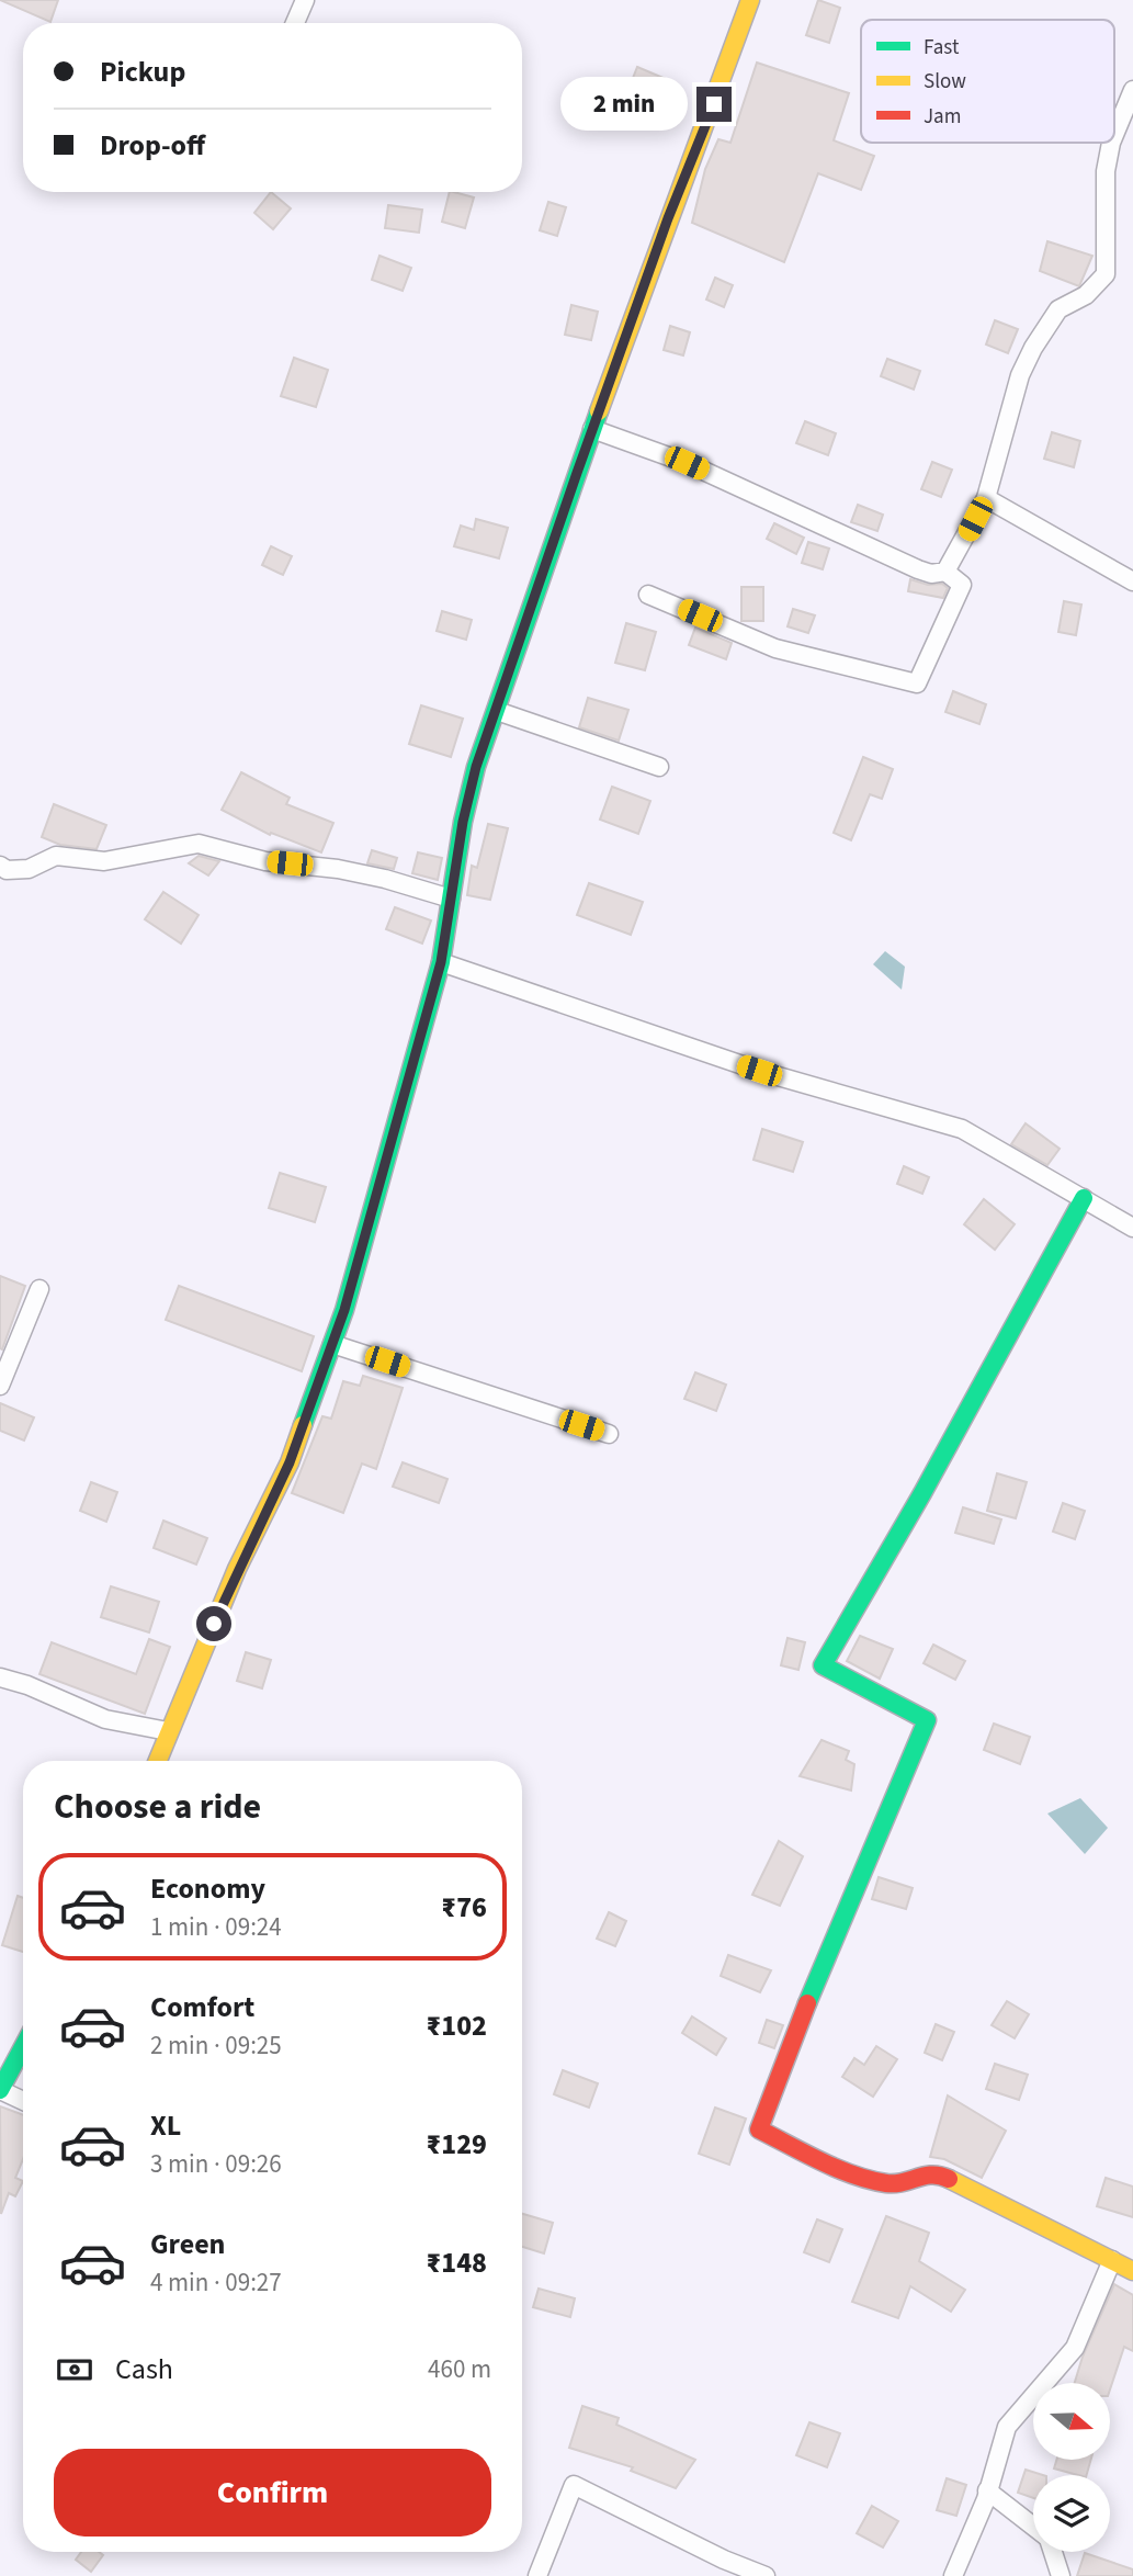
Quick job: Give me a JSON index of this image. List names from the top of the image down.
{
  "legend": ["Fast", "Slow", "Jam"],
  "north": "right",
  "page": {
    "banner": ["Pickup", "Drop-off"],
    "bubble": "2 min",
    "heading": "Choose a ride",
    "list": [
      {
        "name": "Economy",
        "note": "1 min · 09:24",
        "value": "₹76"
      },
      {
        "name": "Comfort",
        "note": "2 min · 09:25",
        "value": "₹102"
      },
      {
        "name": "XL",
        "note": "3 min · 09:26",
        "value": "₹129"
      },
      {
        "name": "Green",
        "note": "4 min · 09:27",
        "value": "₹148"
      }
    ],
    "pay": ["Cash", "460 m"],
    "buttons": "Confirm"
  }
}
